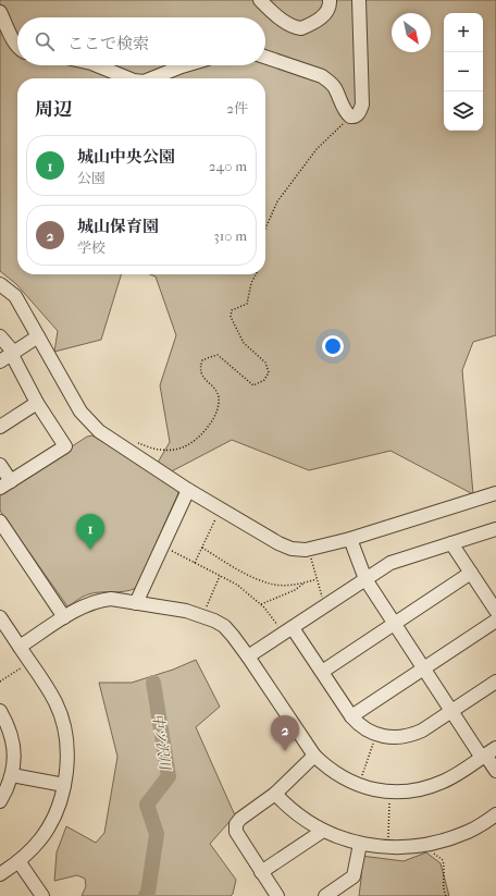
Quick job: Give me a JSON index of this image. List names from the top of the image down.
{
  "water": ["中ツ沢川"],
  "north": "bottom right",
  "page": {
    "map_buttons": ["+", "−"],
    "search": "ここで検索",
    "heading": ["周辺", "2件"],
    "list": [
      {
        "mark": "1",
        "name": "城山中央公園",
        "note": "公園",
        "value": "240 m"
      },
      {
        "mark": "2",
        "name": "城山保育園",
        "note": "学校",
        "value": "310 m"
      }
    ],
    "pins": ["1", "2"]
  }
}
